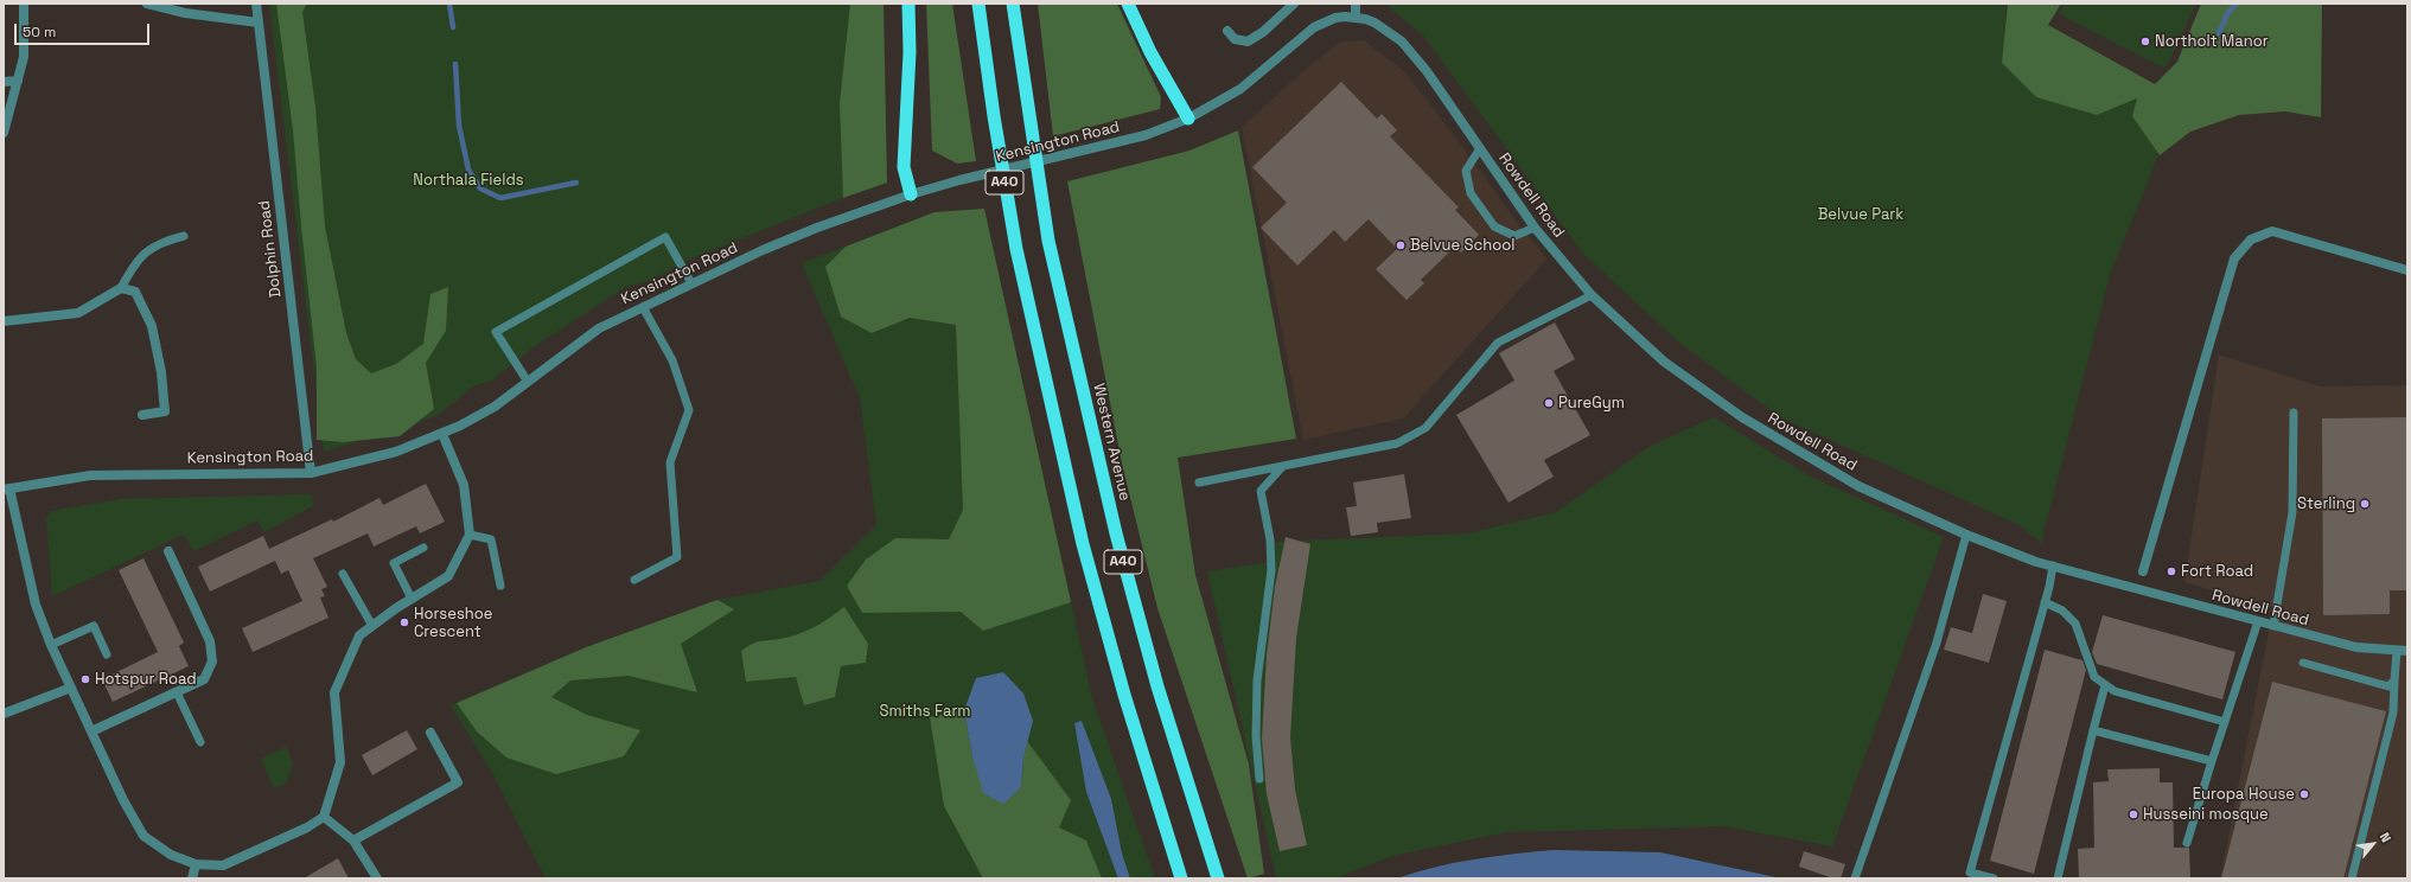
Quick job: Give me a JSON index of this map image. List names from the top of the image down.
{
  "streets": {
    "highway": ["A40", "Western Avenue"],
    "street": ["Kensington Road", "Rowdell Road", "Dolphin Road"]
  },
  "crossings": [
    ["Kensington Road", "Rowdell Road"],
    ["Kensington Road", "Dolphin Road"]
  ],
  "parks": ["Northala Fields", "Belvue Park", "Smiths Farm"],
  "places": [
    "Northolt Manor",
    "Belvue School",
    "PureGym",
    "Sterling",
    "Fort Road",
    "Horseshoe Crescent",
    "Hotspur Road",
    "Europa House",
    "Husseini mosque"
  ],
  "scale_bar": "50 m",
  "north": "top right"
}
